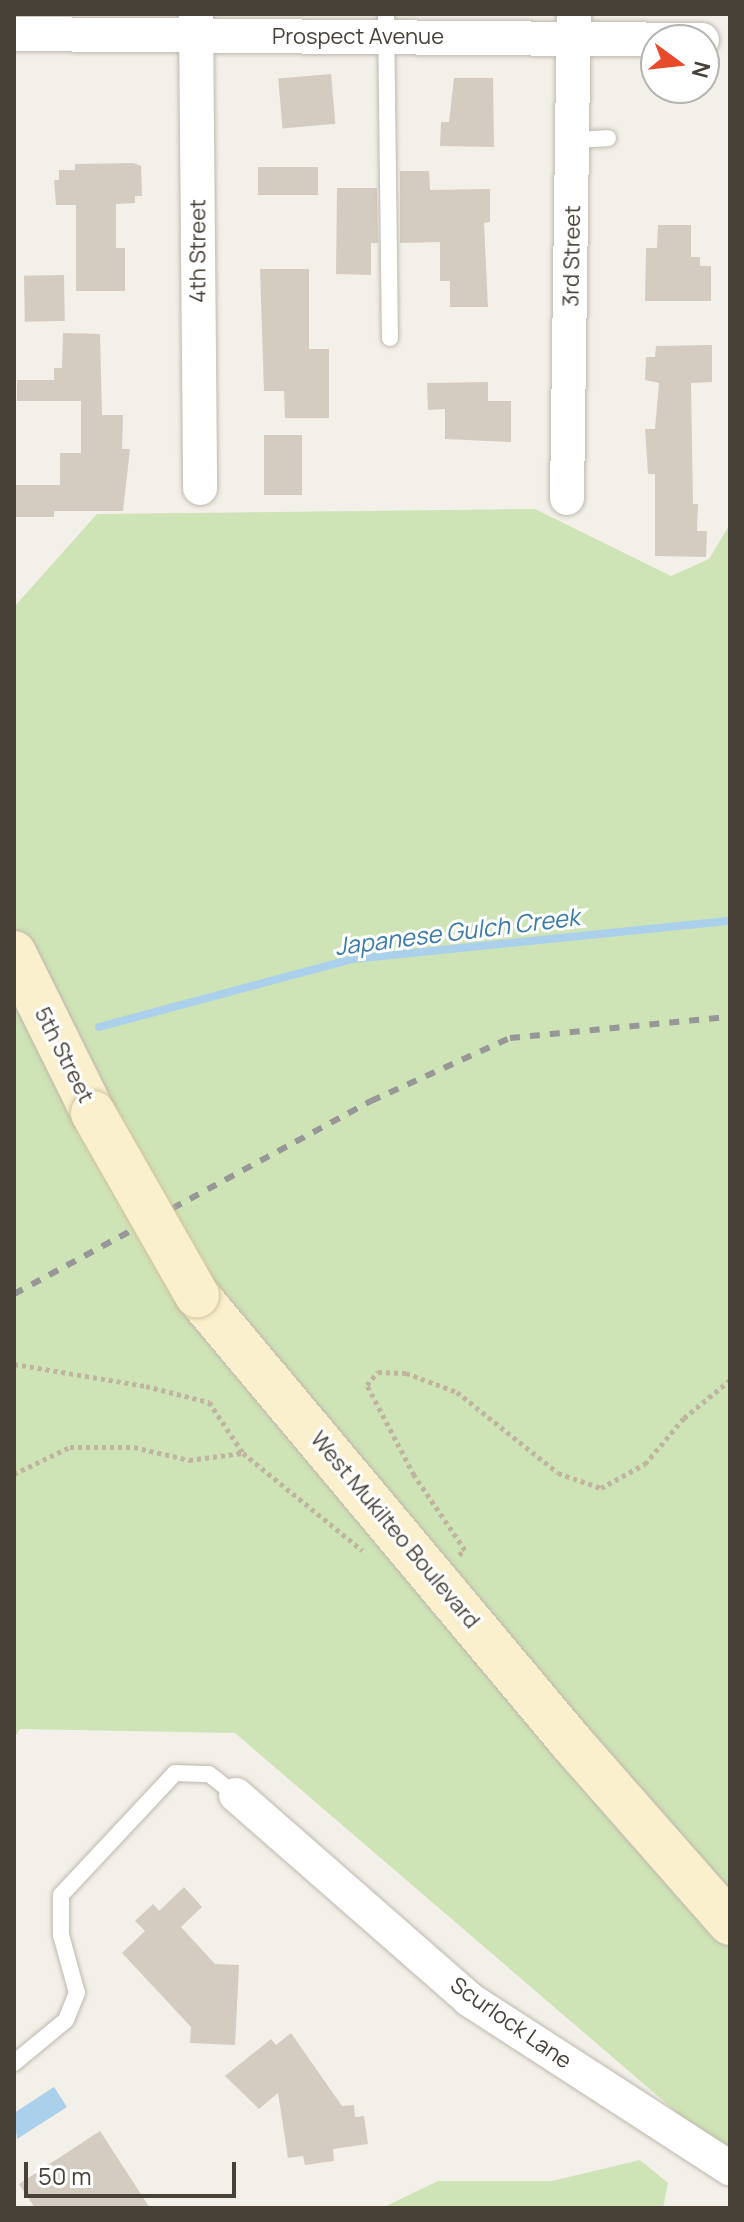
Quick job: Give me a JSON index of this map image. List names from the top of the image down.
{
  "streets": {
    "main road": ["5th Street", "West Mukilteo Boulevard"],
    "street": [
      "Prospect Avenue",
      "4th Street",
      "3rd Street",
      "Scurlock Lane"
    ]
  },
  "crossings": [
    ["Prospect Avenue", "4th Street"],
    ["Prospect Avenue", "3rd Street"],
    ["5th Street", "West Mukilteo Boulevard"]
  ],
  "water": ["Japanese Gulch Creek"],
  "scale_bar": "50 m",
  "north": "right"
}
